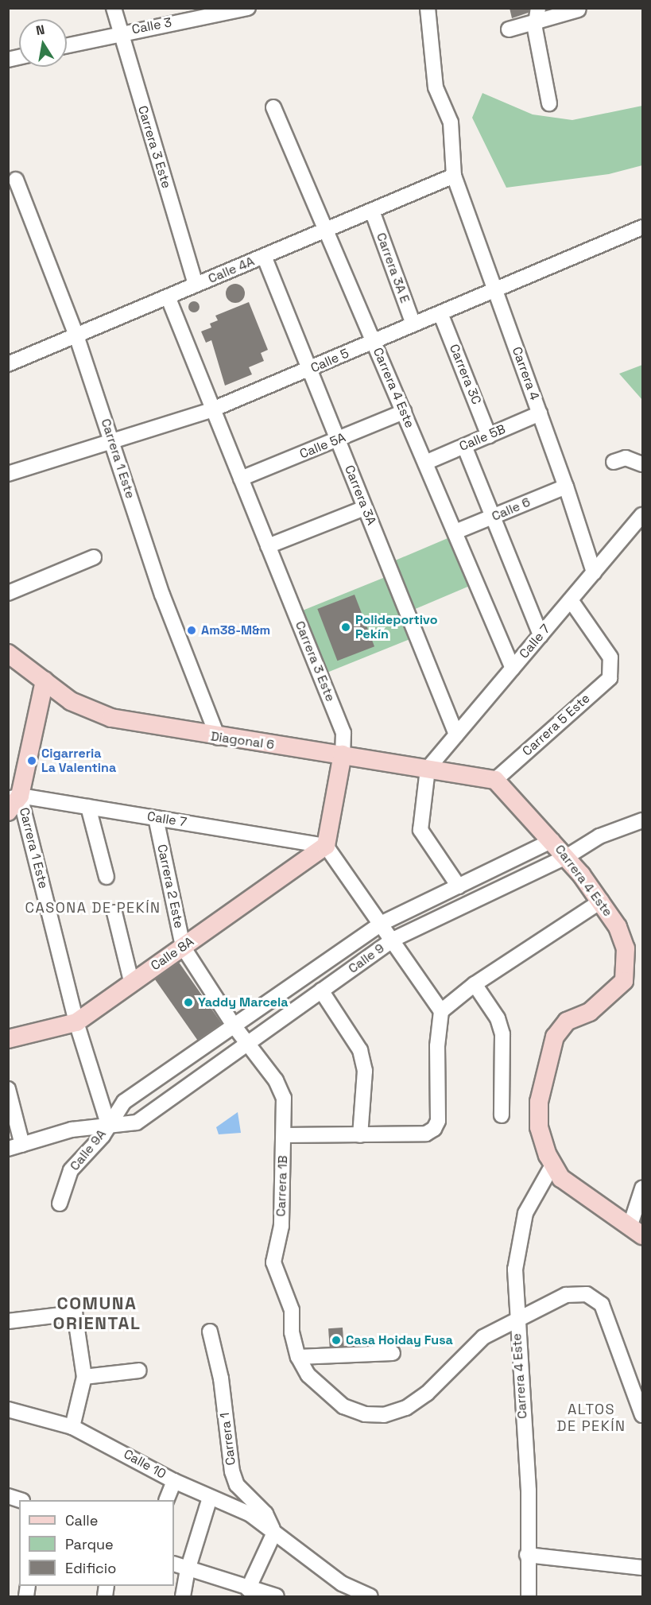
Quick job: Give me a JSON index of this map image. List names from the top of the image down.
{
  "streets": {
    "main road": [
      "Carrera 3 Este",
      "Carrera 4 Este",
      "Carrera 1 Este",
      "Diagonal 6",
      "Calle 8A"
    ],
    "street": [
      "Calle 3",
      "Carrera 3A E",
      "Calle 4A",
      "Calle 5",
      "Carrera 4",
      "Carrera 3C",
      "Calle 5B",
      "Calle 5A",
      "Carrera 3A",
      "Calle 6",
      "Calle 7",
      "Carrera 5 Este",
      "Carrera 2 Este",
      "Calle 9",
      "Calle 9A",
      "Carrera 1B",
      "Carrera 1",
      "Calle 10"
    ]
  },
  "crossings": [
    ["Calle 3", "Carrera 3 Este"],
    ["Carrera 3 Este", "Calle 4A"],
    ["Carrera 3 Este", "Calle 5"],
    ["Carrera 3 Este", "Calle 5A"],
    ["Carrera 3 Este", "Calle 7"],
    ["Carrera 3 Este", "Diagonal 6"],
    ["Carrera 3 Este", "Calle 8A"],
    ["Carrera 3A E", "Calle 4A"],
    ["Carrera 3A E", "Calle 5"],
    ["Calle 4A", "Carrera 4"],
    ["Calle 4A", "Carrera 4 Este"],
    ["Calle 4A", "Carrera 1 Este"],
    ["Calle 4A", "Carrera 3A"],
    ["Calle 5", "Carrera 4"],
    ["Calle 5", "Carrera 3C"],
    ["Calle 5", "Carrera 4 Este"],
    ["Calle 5", "Carrera 1 Este"],
    ["Calle 5", "Carrera 3A"],
    ["Carrera 4", "Calle 5B"],
    ["Carrera 4", "Calle 6"],
    ["Carrera 4", "Calle 7"],
    ["Carrera 3C", "Calle 5B"],
    ["Carrera 4 Este", "Calle 5B"],
    ["Carrera 4 Este", "Calle 5A"],
    ["Carrera 4 Este", "Calle 6"],
    ["Carrera 4 Este", "Calle 7"],
    ["Carrera 4 Este", "Carrera 5 Este"],
    ["Carrera 4 Este", "Diagonal 6"],
    ["Carrera 4 Este", "Calle 9"],
    ["Carrera 4 Este", "Carrera 1B"],
    ["Calle 5A", "Carrera 3A"],
    ["Carrera 1 Este", "Calle 7"],
    ["Carrera 1 Este", "Diagonal 6"],
    ["Carrera 1 Este", "Calle 8A"],
    ["Carrera 1 Este", "Calle 9"],
    ["Carrera 1 Este", "Calle 9A"],
    ["Carrera 3A", "Calle 7"],
    ["Calle 7", "Carrera 5 Este"],
    ["Calle 7", "Diagonal 6"],
    ["Calle 7", "Carrera 2 Este"],
    ["Calle 7", "Calle 8A"],
    ["Carrera 5 Este", "Diagonal 6"],
    ["Carrera 2 Este", "Calle 8A"],
    ["Carrera 2 Este", "Calle 9"],
    ["Carrera 2 Este", "Carrera 1B"],
    ["Calle 9", "Calle 9A"],
    ["Calle 9", "Carrera 1B"],
    ["Carrera 1", "Calle 10"]
  ],
  "districts": ["CASONA DE PEKÍN", "COMUNA ORIENTAL", "ALTOS DE PEKÍN"],
  "places": [
    "Polideportivo Pekín",
    "Am38-M&m",
    "Cigarreria La Valentina",
    "Yaddy Marcela",
    "Casa Hoiday Fusa"
  ],
  "legend": ["Calle", "Parque", "Edificio"],
  "north": "top"
}
